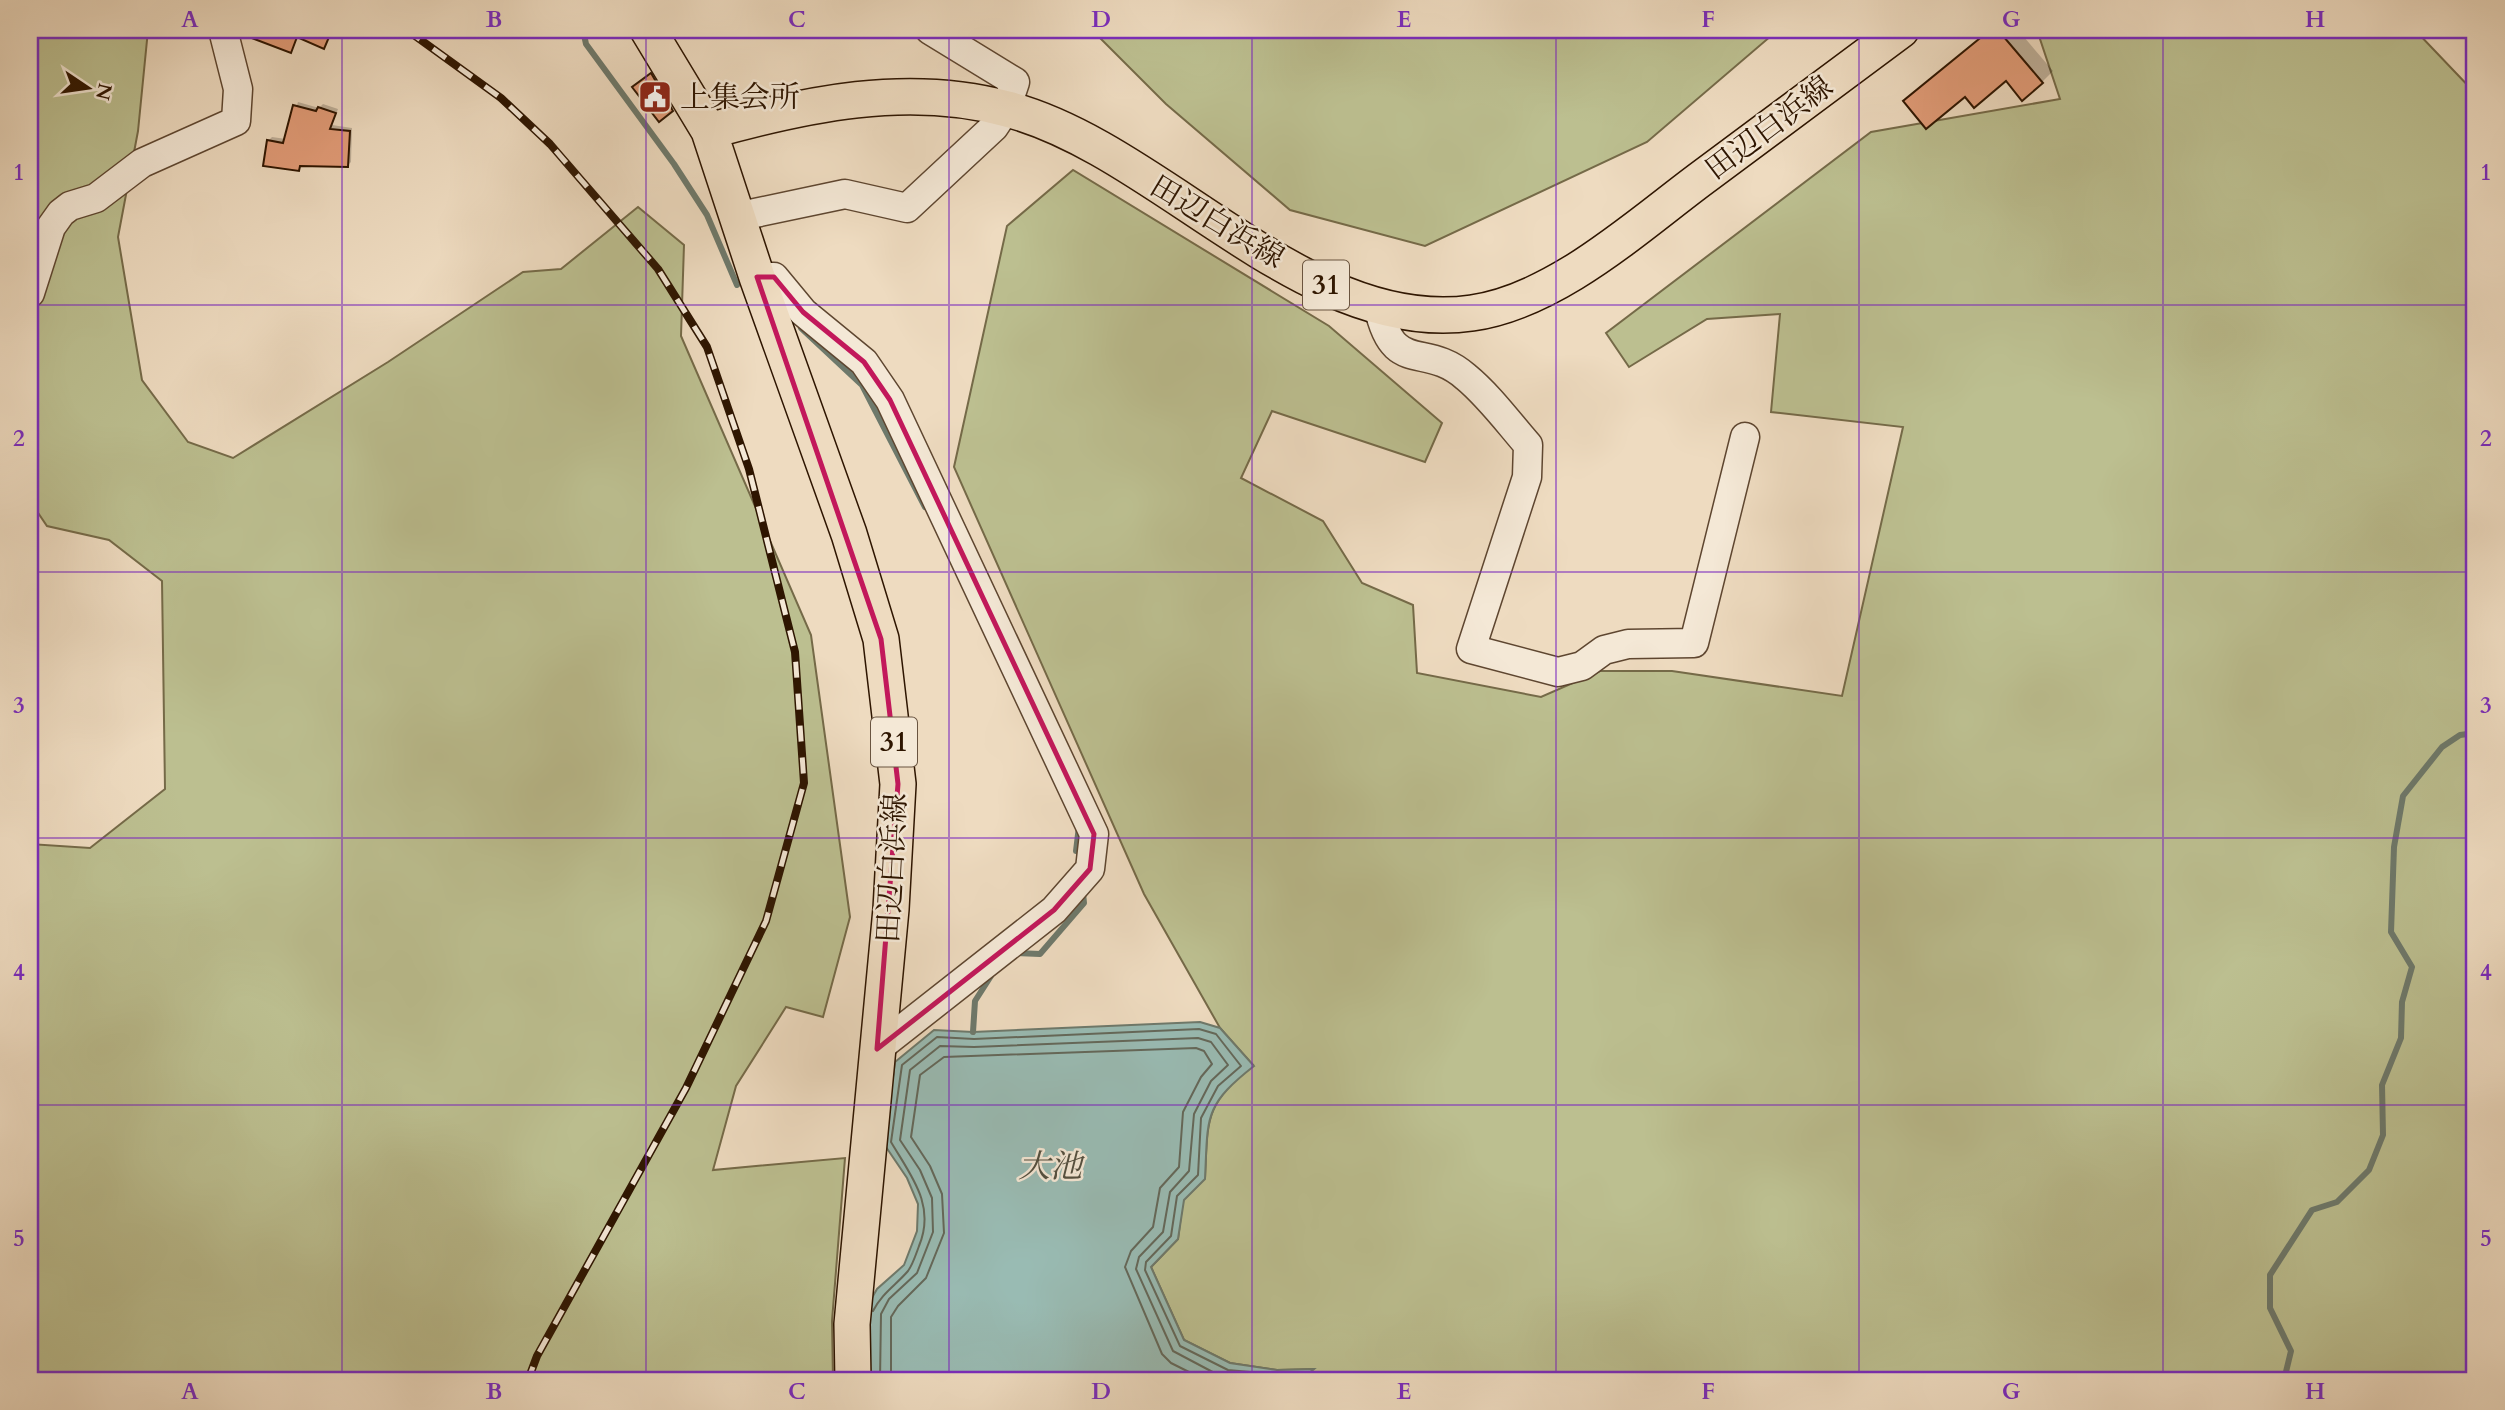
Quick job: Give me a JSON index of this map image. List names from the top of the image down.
{
  "streets": {
    "main road": ["田辺白浜線", "31"]
  },
  "water": ["大池"],
  "places": {
    "public building": ["上集会所"]
  },
  "north": "right",
  "grid": {
    "columns": [
      "A",
      "B",
      "C",
      "D",
      "E",
      "F",
      "G",
      "H"
    ],
    "rows": [
      "1",
      "2",
      "3",
      "4",
      "5"
    ]
  }
}
